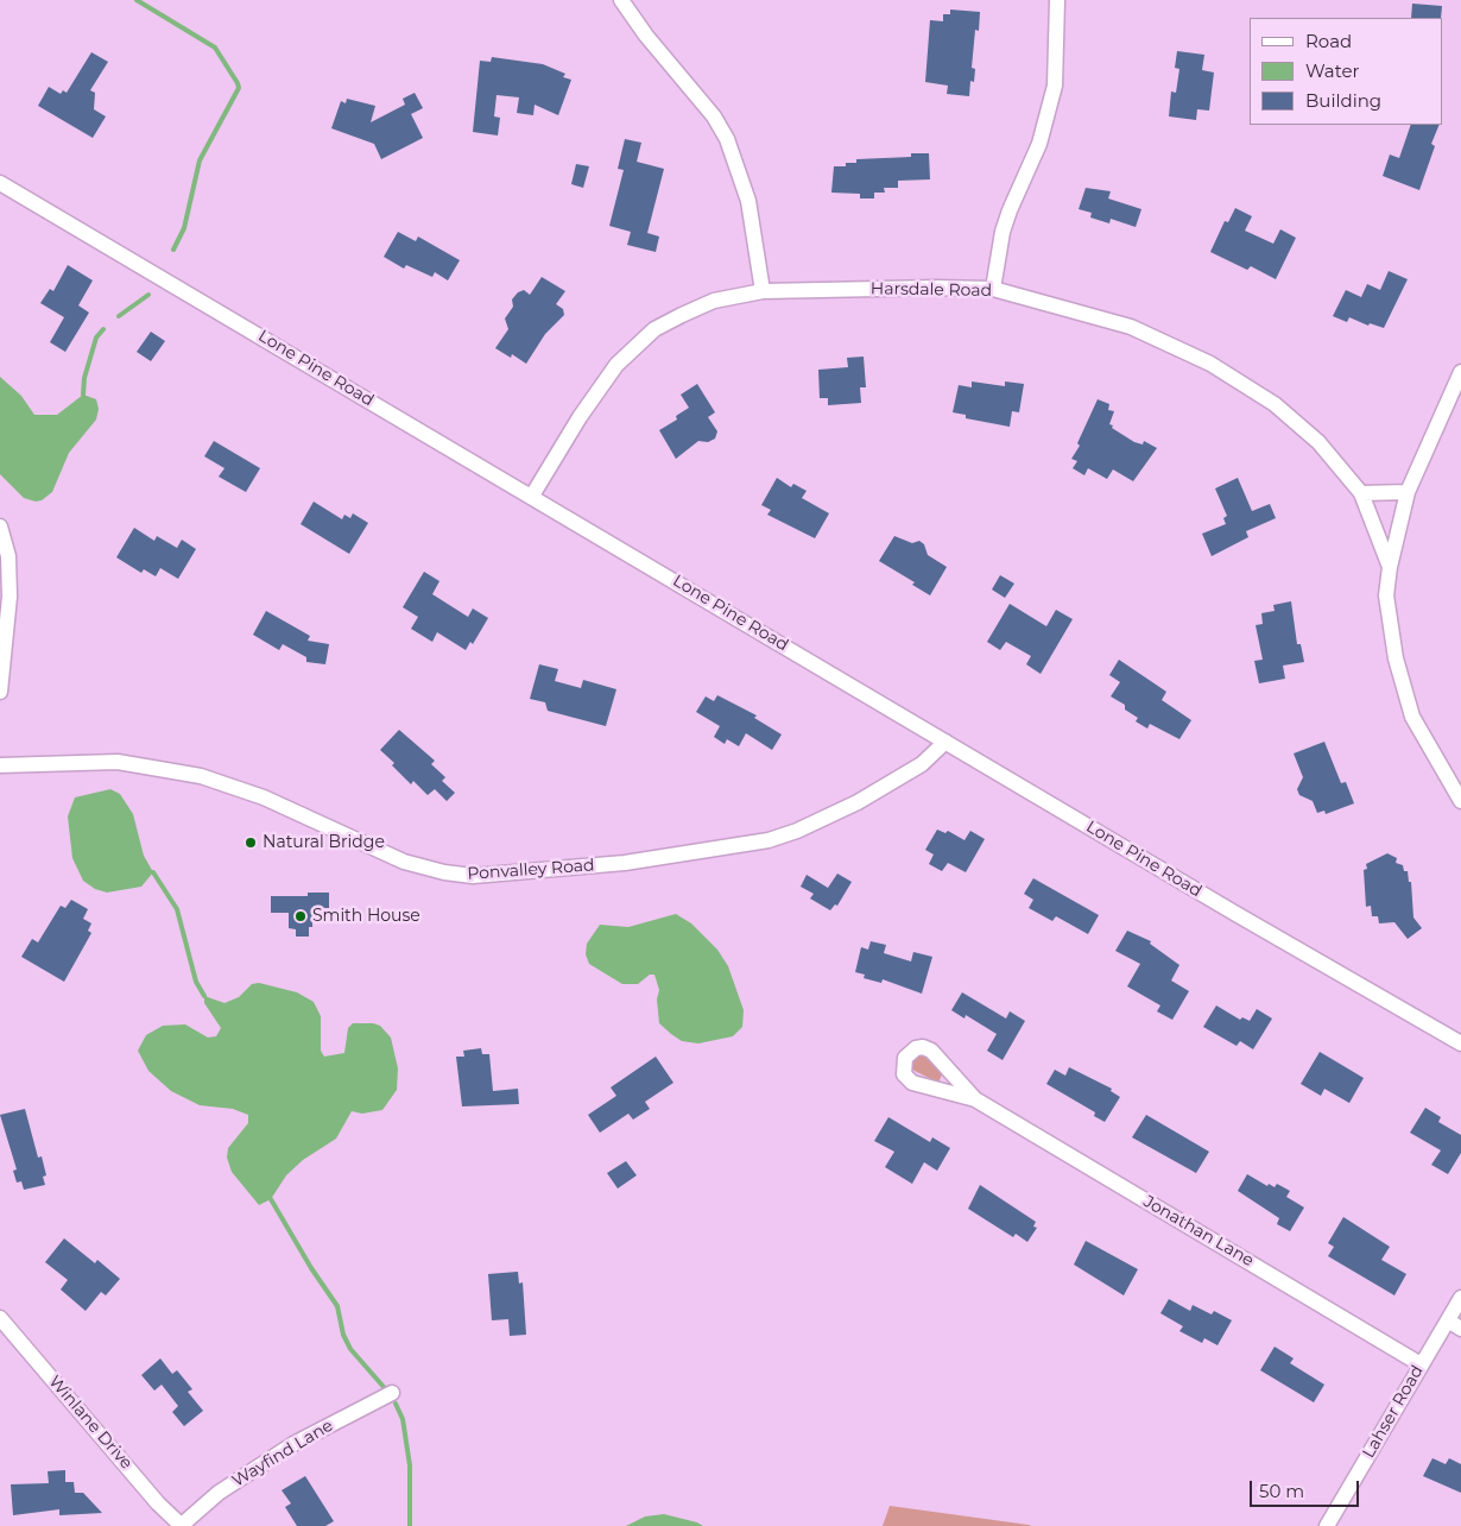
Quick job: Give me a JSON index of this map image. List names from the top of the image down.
{
  "streets": {
    "street": [
      "Harsdale Road",
      "Lone Pine Road",
      "Ponvalley Road",
      "Jonathan Lane",
      "Lahser Road",
      "Winlane Drive",
      "Wayfind Lane"
    ]
  },
  "crossings": [
    ["Harsdale Road", "Lone Pine Road"],
    ["Lone Pine Road", "Ponvalley Road"],
    ["Jonathan Lane", "Lahser Road"],
    ["Winlane Drive", "Wayfind Lane"]
  ],
  "places": ["Natural Bridge", "Smith House"],
  "legend": ["Road", "Water", "Building"],
  "scale_bar": "50 m"
}
